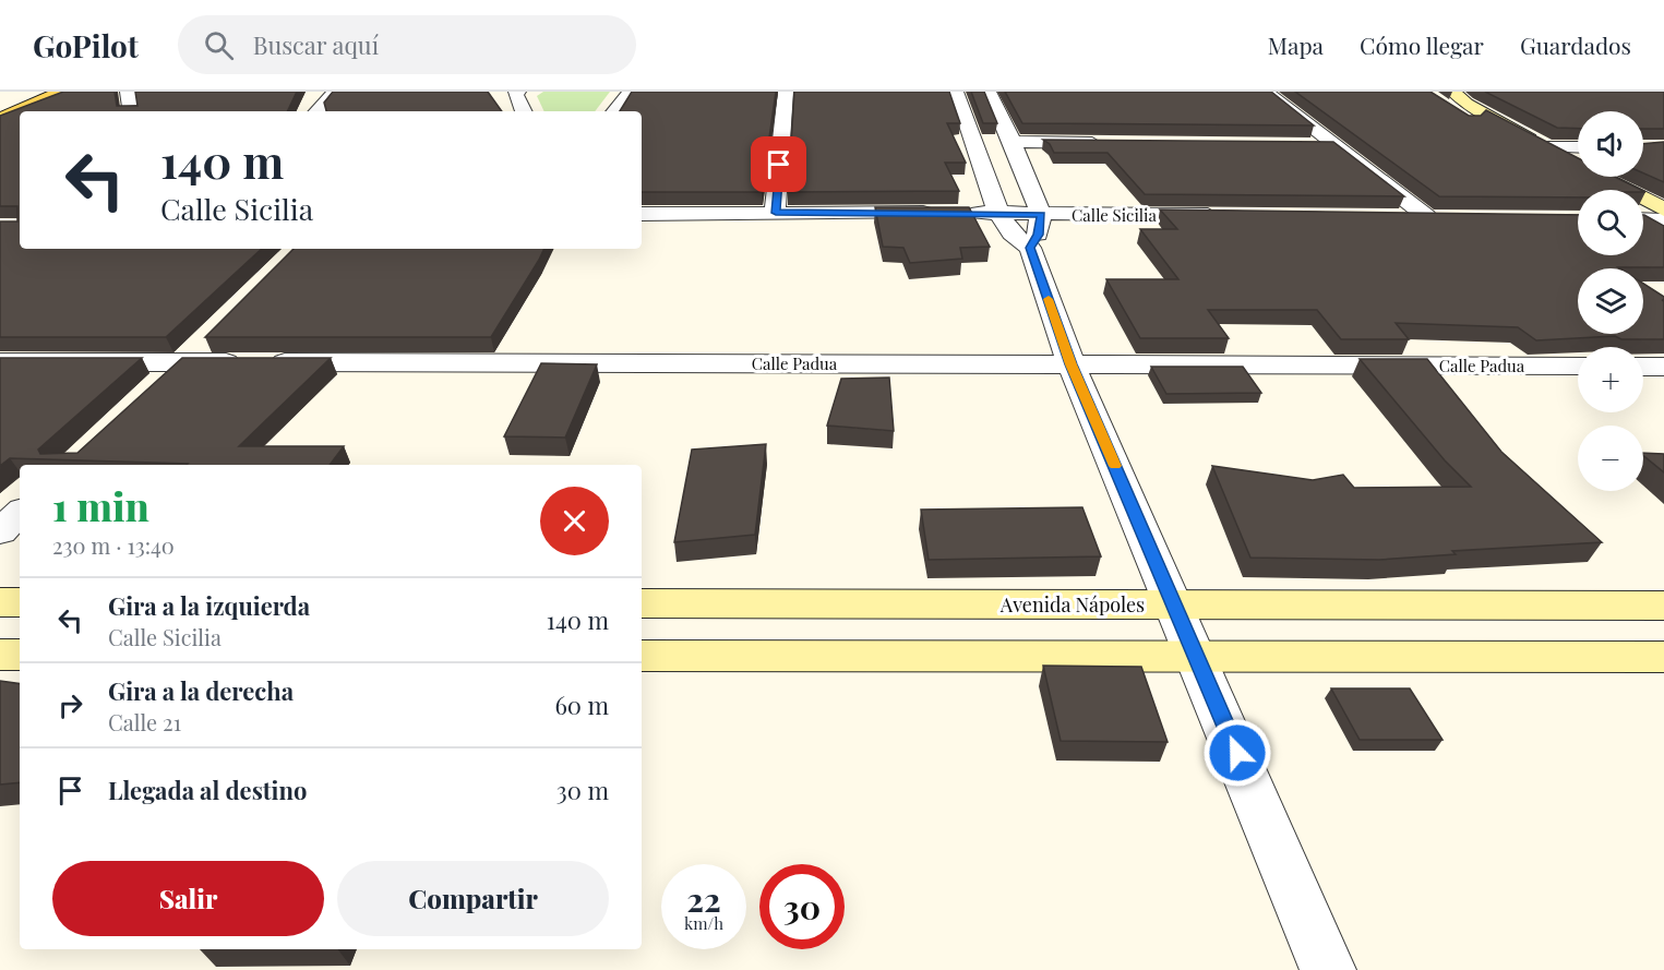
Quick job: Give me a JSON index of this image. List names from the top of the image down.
{
  "streets": {
    "main road": ["Avenida Nápoles"],
    "street": ["Calle Sicilia", "Calle Padua"]
  },
  "page": {
    "header": "GoPilot",
    "search": "Buscar aquí",
    "nav": ["Mapa", "Cómo llegar", "Guardados"],
    "map_buttons": ["+", "−"],
    "turn": ["140 m", "Calle Sicilia"],
    "heading": ["1 min", "230 m · 13:40"],
    "list": [
      {
        "name": "Gira a la izquierda",
        "note": "Calle Sicilia",
        "value": "140 m"
      },
      {
        "name": "Gira a la derecha",
        "note": "Calle 21",
        "value": "60 m"
      },
      {
        "name": "Llegada al destino",
        "value": "30 m"
      }
    ],
    "buttons": ["Salir", "Compartir"],
    "speed": "22 km/h",
    "limit": "30"
  }
}
